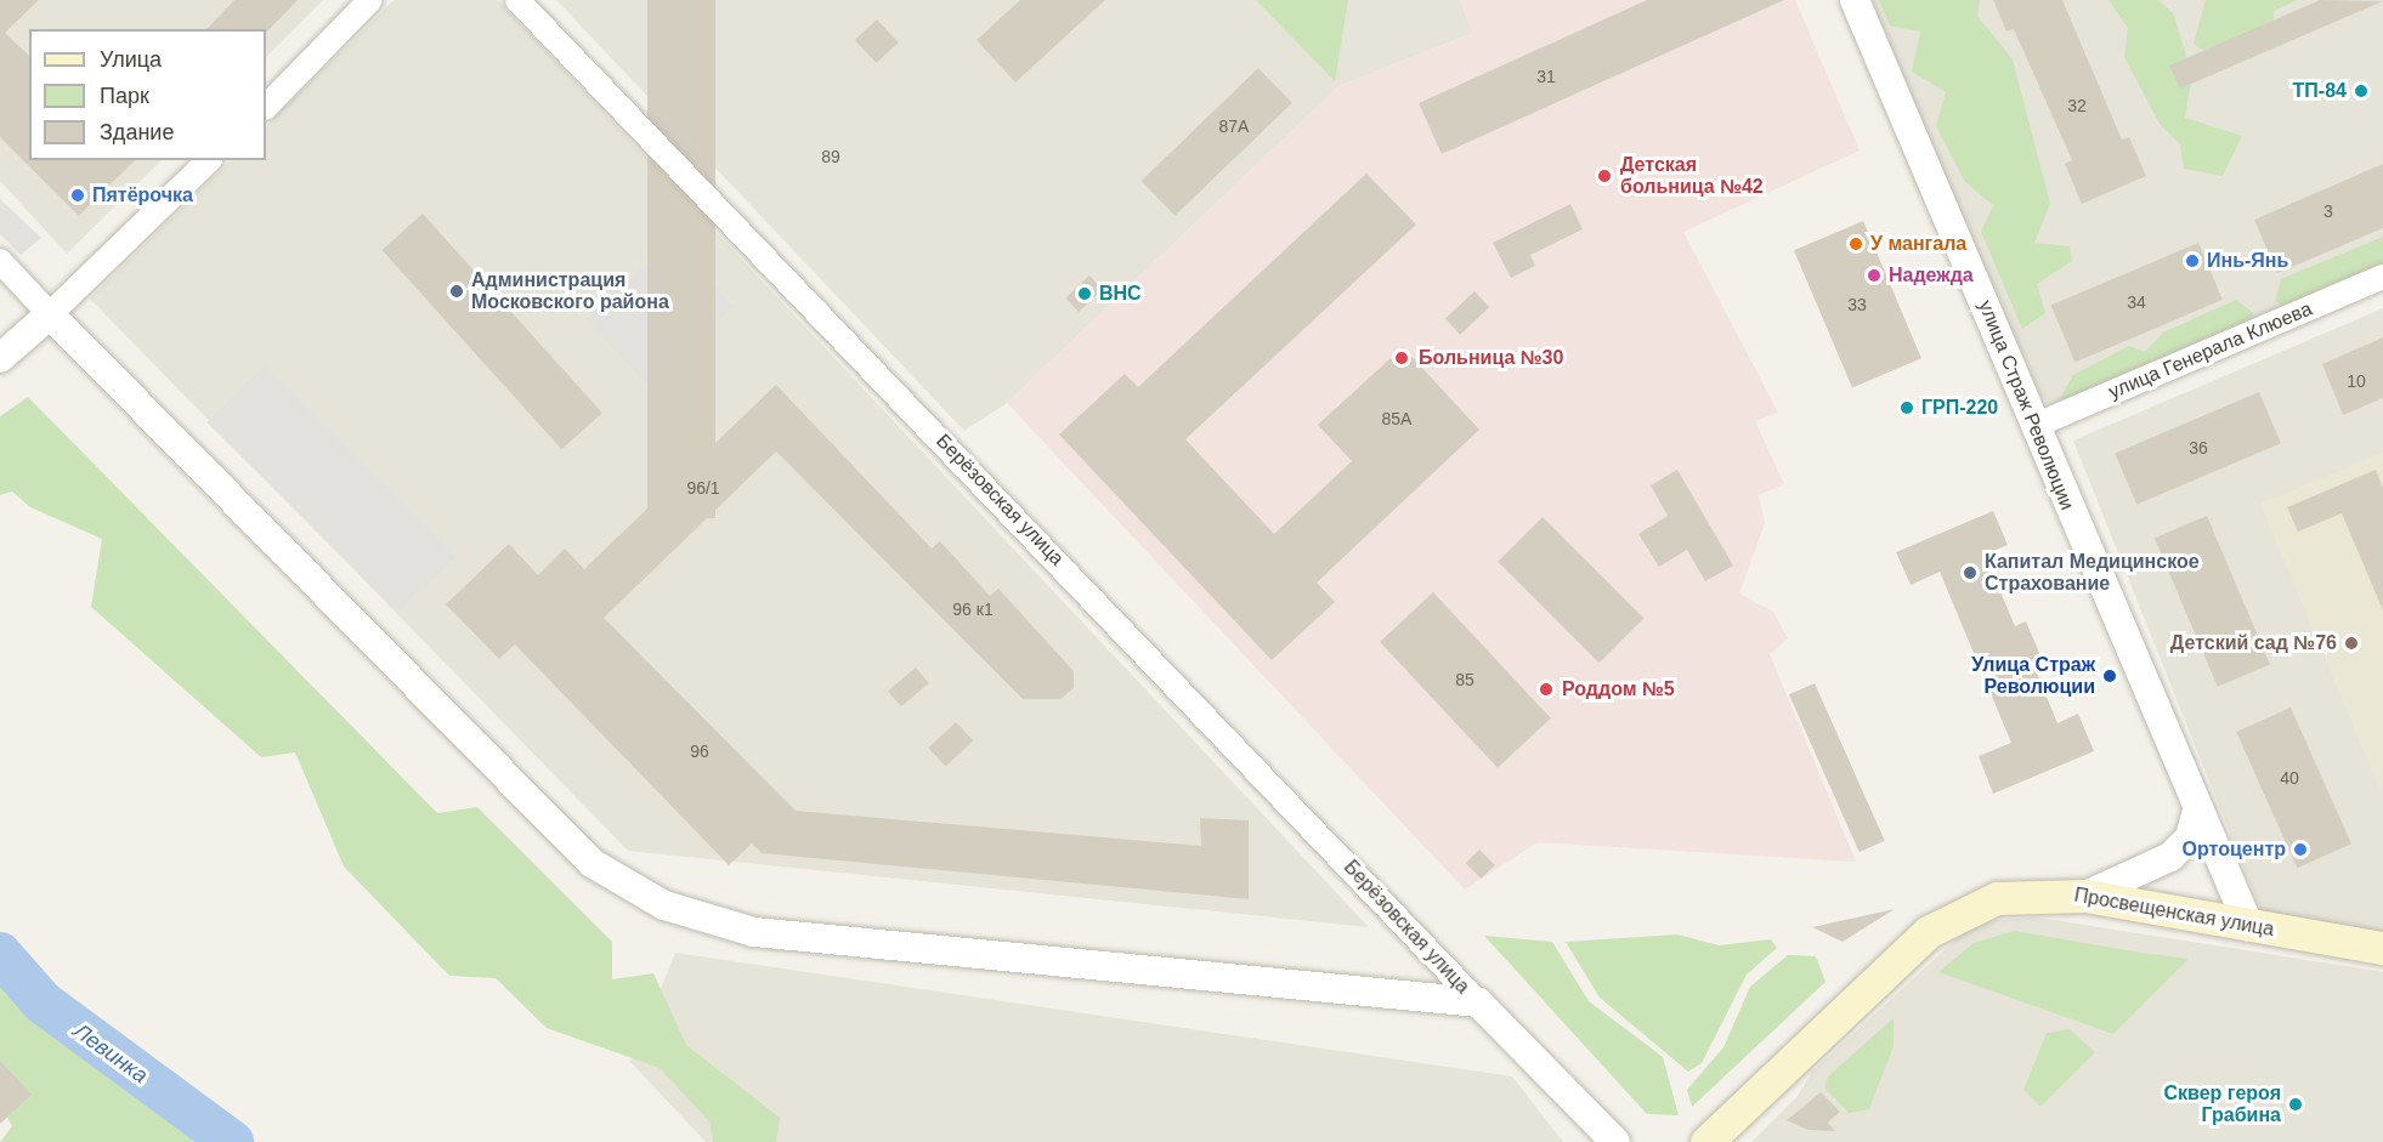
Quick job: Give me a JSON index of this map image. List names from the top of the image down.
{
  "streets": {
    "main road": ["Просвещенская улица"],
    "street": ["улица Генерала Клюева", "улица Страж Революции", "Берёзовская улица"]
  },
  "crossings": [
    ["улица Генерала Клюева", "улица Страж Революции"],
    ["улица Страж Революции", "Просвещенская улица"]
  ],
  "water": ["Левинка"],
  "places": [
    "ТП-84",
    "Детская больница №42",
    "Пятёрочка",
    "У мангала",
    "Инь-Янь",
    "Надежда",
    "Администрация Московского района",
    "ВНС",
    "Больница №30",
    "ГРП-220",
    "Капитал Медицинское Страхование",
    "Детский сад №76",
    "Улица Страж Революции",
    "Роддом №5",
    "Ортоцентр",
    "Сквер героя Грабина"
  ],
  "house_numbers": [
    "31",
    "32",
    "87А",
    "89",
    "3",
    "34",
    "33",
    "10",
    "85А",
    "36",
    "96/1",
    "96 к1",
    "85",
    "96",
    "40"
  ],
  "legend": ["Улица", "Парк", "Здание"]
}
